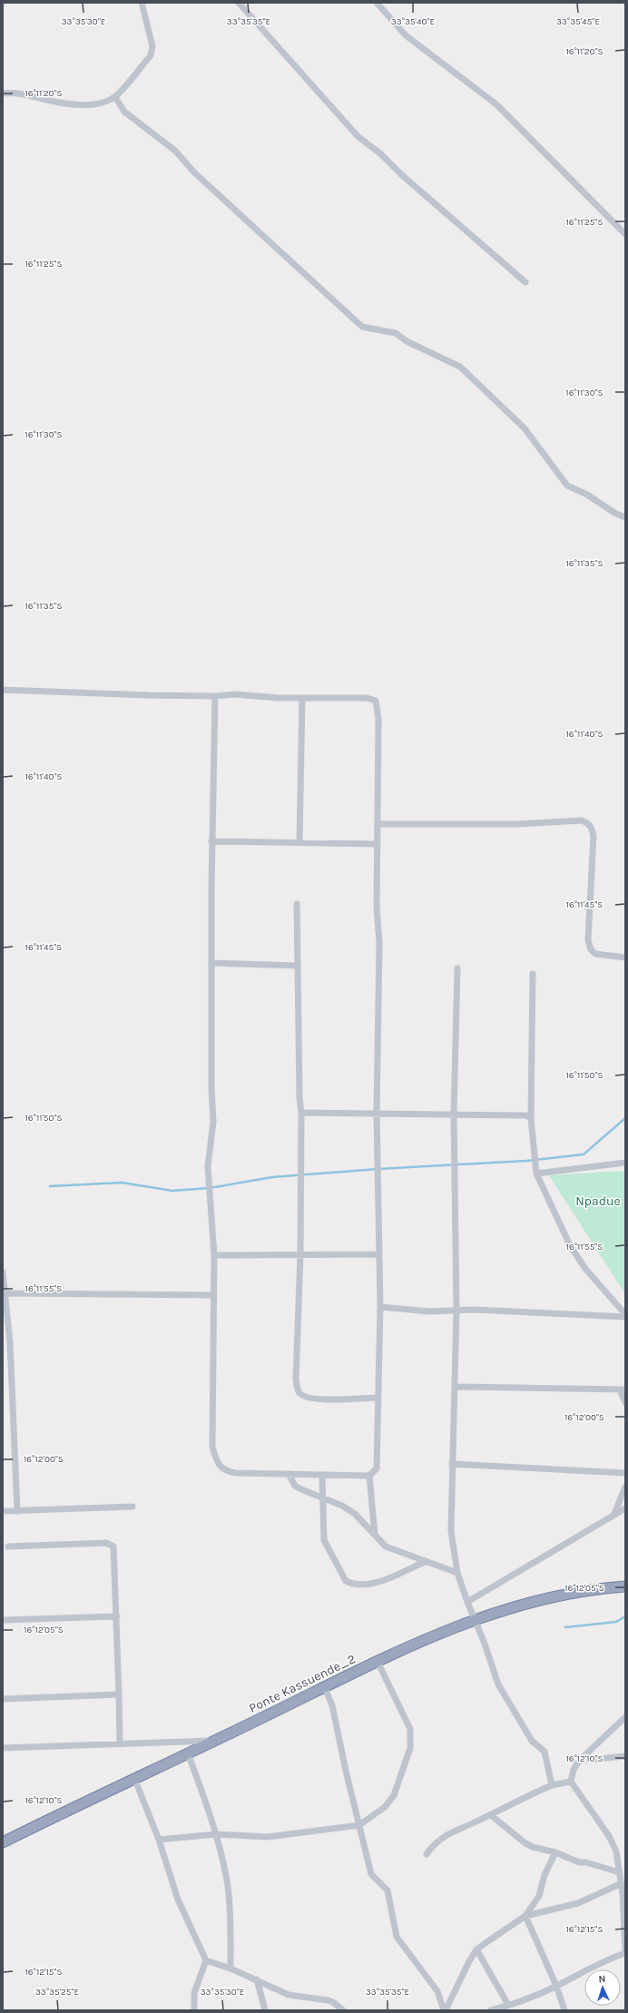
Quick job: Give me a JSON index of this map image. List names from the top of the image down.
{
  "streets": {
    "highway": ["Ponte Kassuende_2"]
  },
  "parks": ["Npadue"],
  "north": "top",
  "coordinates": [
    "33°35'30\"E",
    "33°35'35\"E",
    "33°35'40\"E",
    "33°35'45\"E",
    "16°11'20\"S",
    "16°11'25\"S",
    "16°11'30\"S",
    "16°11'35\"S",
    "16°11'40\"S",
    "16°11'45\"S",
    "16°11'50\"S",
    "16°11'55\"S",
    "16°12'00\"S",
    "16°12'05\"S",
    "16°12'10\"S",
    "16°12'15\"S",
    "33°35'25\"E"
  ]
}
